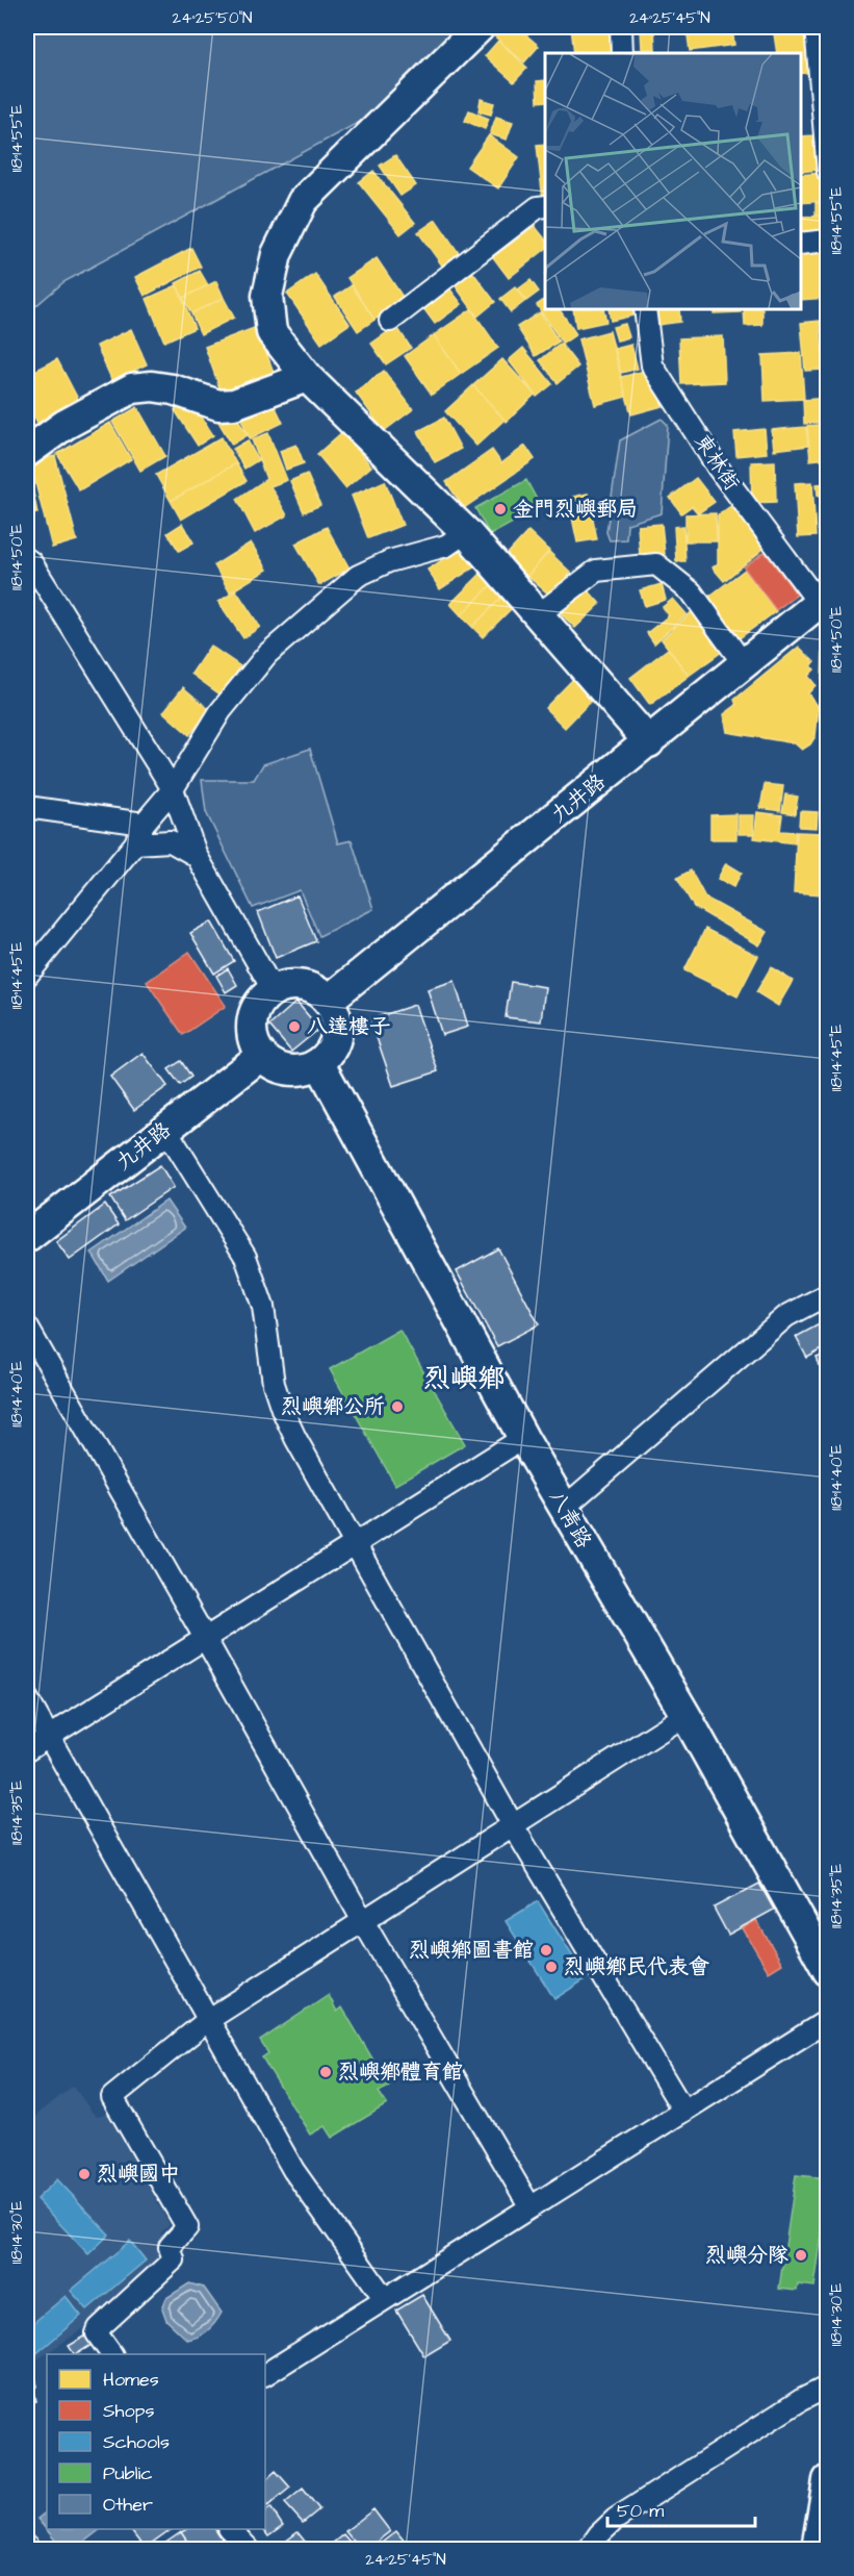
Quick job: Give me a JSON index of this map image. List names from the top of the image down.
{
  "streets": {
    "main road": ["九井路", "八青路"],
    "street": ["東林街"]
  },
  "crossings": [
    ["東林街", "九井路"],
    ["九井路", "八青路"]
  ],
  "districts": ["烈嶼鄉"],
  "places": [
    "金門烈嶼郵局",
    "八達樓子",
    "烈嶼鄉公所",
    "烈嶼鄉圖書館",
    "烈嶼鄉民代表會",
    "烈嶼鄉體育館",
    "烈嶼國中",
    "烈嶼分隊"
  ],
  "legend": [
    "Homes",
    "Shops",
    "Schools",
    "Public",
    "Other"
  ],
  "scale_bar": "50 m",
  "coordinates": [
    "24°25'50\"N",
    "24°25'45\"N",
    "118°14'55\"E",
    "118°14'50\"E",
    "118°14'45\"E",
    "118°14'40\"E",
    "118°14'35\"E",
    "118°14'30\"E"
  ]
}
